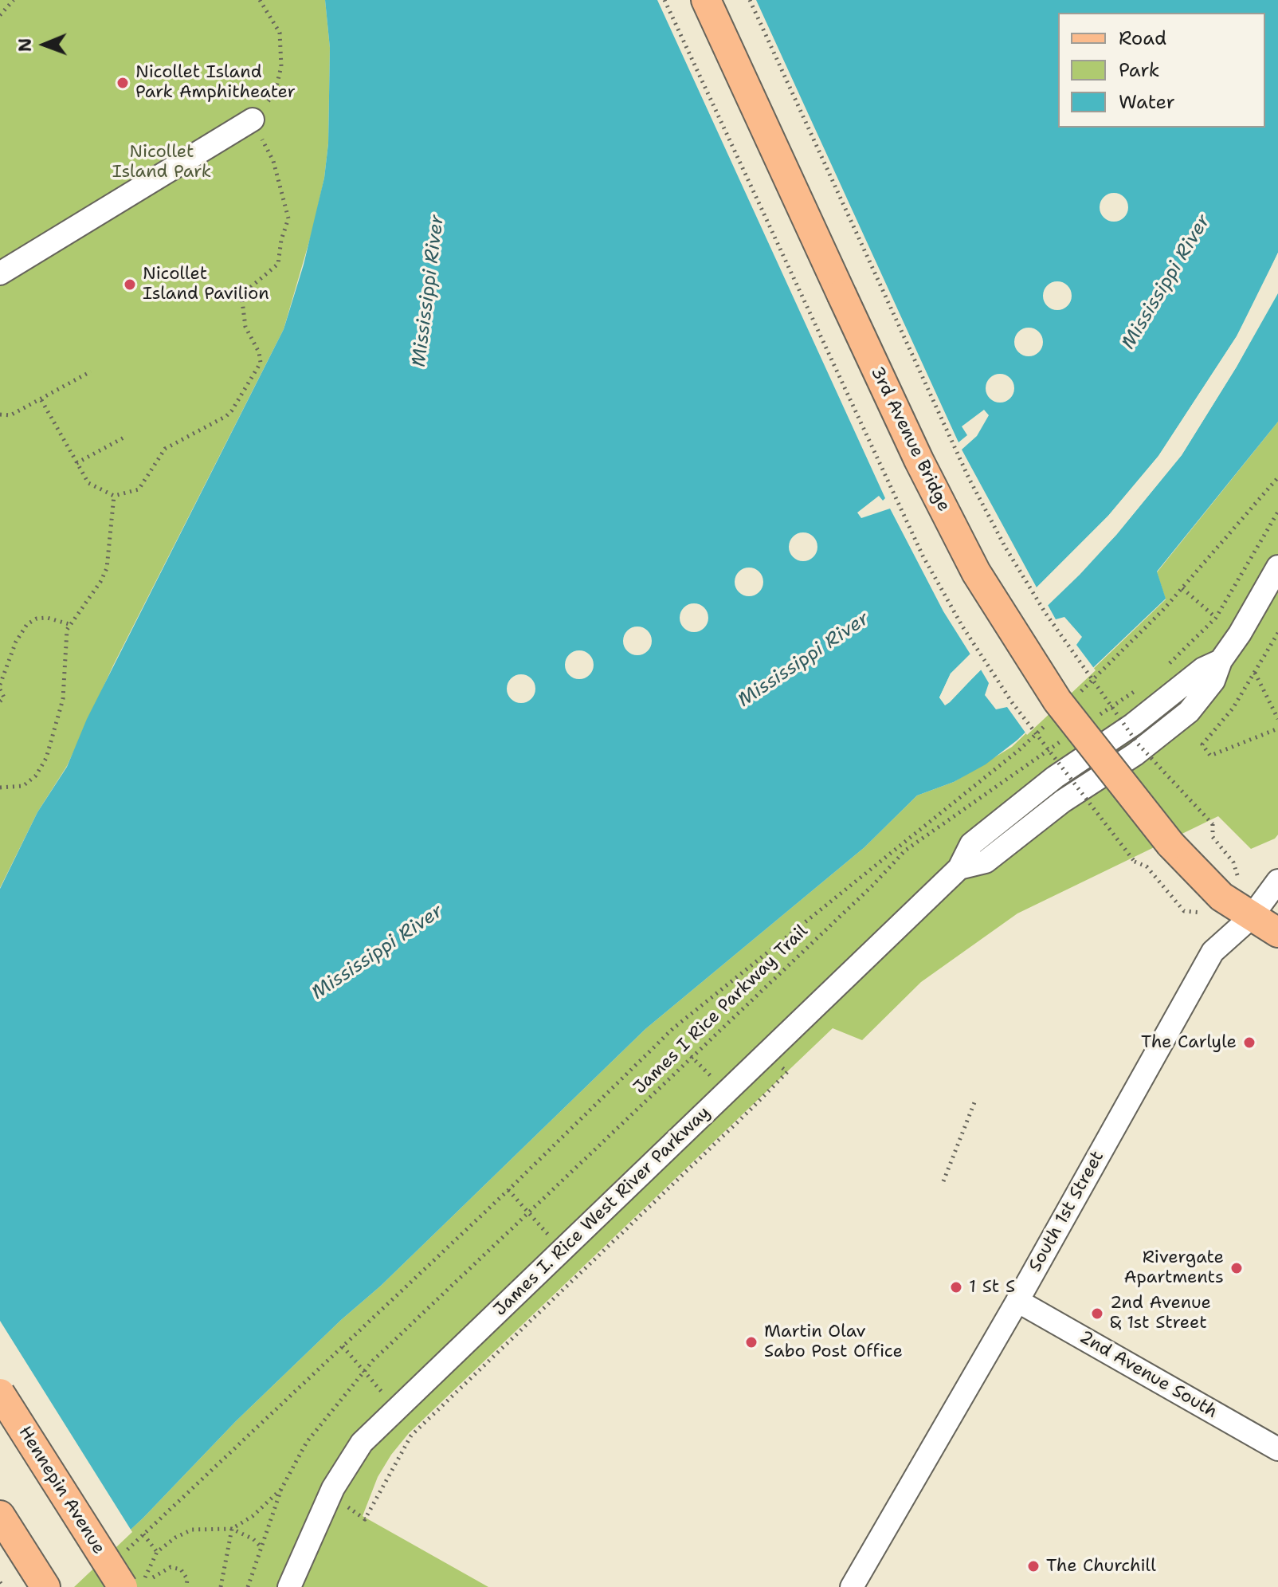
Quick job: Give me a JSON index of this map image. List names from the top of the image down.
{
  "streets": {
    "main road": ["3rd Avenue Bridge", "Hennepin Avenue"],
    "street": ["James I. Rice West River Parkway", "South 1st Street", "2nd Avenue South"],
    "path": ["James I Rice Parkway Trail"]
  },
  "crossings": [
    ["3rd Avenue Bridge", "South 1st Street"],
    ["South 1st Street", "2nd Avenue South"]
  ],
  "water": ["Mississippi River"],
  "parks": ["Nicollet Island Park"],
  "places": [
    "Nicollet Island Park Amphitheater",
    "Nicollet Island Pavilion",
    "The Carlyle",
    "Rivergate Apartments",
    "1 St S",
    "2nd Avenue & 1st Street",
    "Martin Olav Sabo Post Office",
    "The Churchill"
  ],
  "legend": ["Road", "Park", "Water"],
  "north": "left"
}
